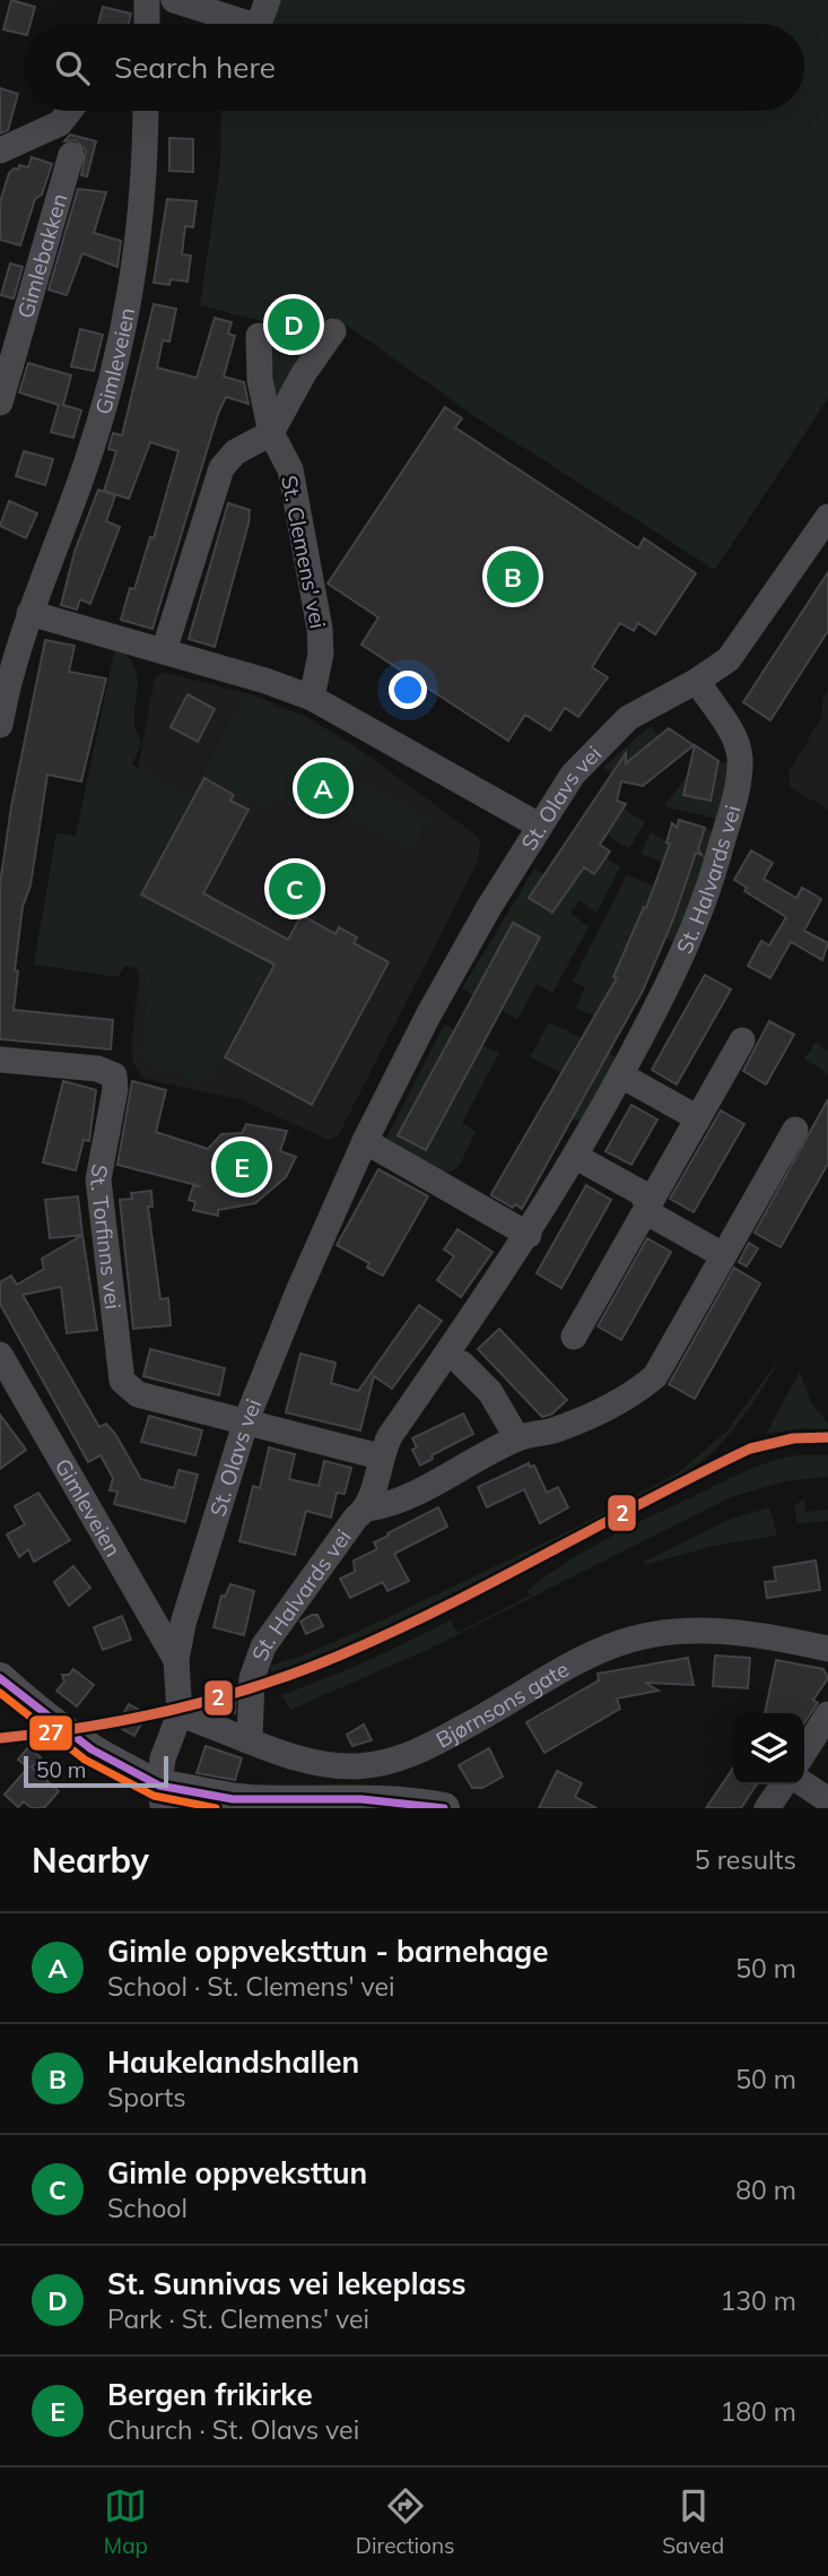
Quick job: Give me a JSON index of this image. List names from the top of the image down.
{
  "streets": {
    "street": [
      "Gimlebakken",
      "Gimleveien",
      "St. Clemens' vei",
      "St. Olavs vei",
      "St. Halvards vei",
      "St. Torfinns vei",
      "Bjørnsons gate"
    ]
  },
  "crossings": [
    ["Gimleveien", "St. Olavs vei"],
    ["St. Olavs vei", "St. Halvards vei"],
    ["St. Olavs vei", "St. Torfinns vei"],
    ["St. Olavs vei", "Bjørnsons gate"],
    ["St. Halvards vei", "Bjørnsons gate"]
  ],
  "lines": ["transit line 2", "transit line 27"],
  "scale_bar": "50 m",
  "page": {
    "search": "Search here",
    "pins": [
      "D",
      "B",
      "A",
      "C",
      "E"
    ],
    "scale": "50 m",
    "heading": ["Nearby", "5 results"],
    "list": [
      {
        "mark": "A",
        "name": "Gimle oppveksttun - barnehage",
        "note": "School · St. Clemens' vei",
        "value": "50 m"
      },
      {
        "mark": "B",
        "name": "Haukelandshallen",
        "note": "Sports",
        "value": "50 m"
      },
      {
        "mark": "C",
        "name": "Gimle oppveksttun",
        "note": "School",
        "value": "80 m"
      },
      {
        "mark": "D",
        "name": "St. Sunnivas vei lekeplass",
        "note": "Park · St. Clemens' vei",
        "value": "130 m"
      },
      {
        "mark": "E",
        "name": "Bergen frikirke",
        "note": "Church · St. Olavs vei",
        "value": "180 m"
      }
    ],
    "nav": ["Map", "Directions", "Saved"]
  }
}
